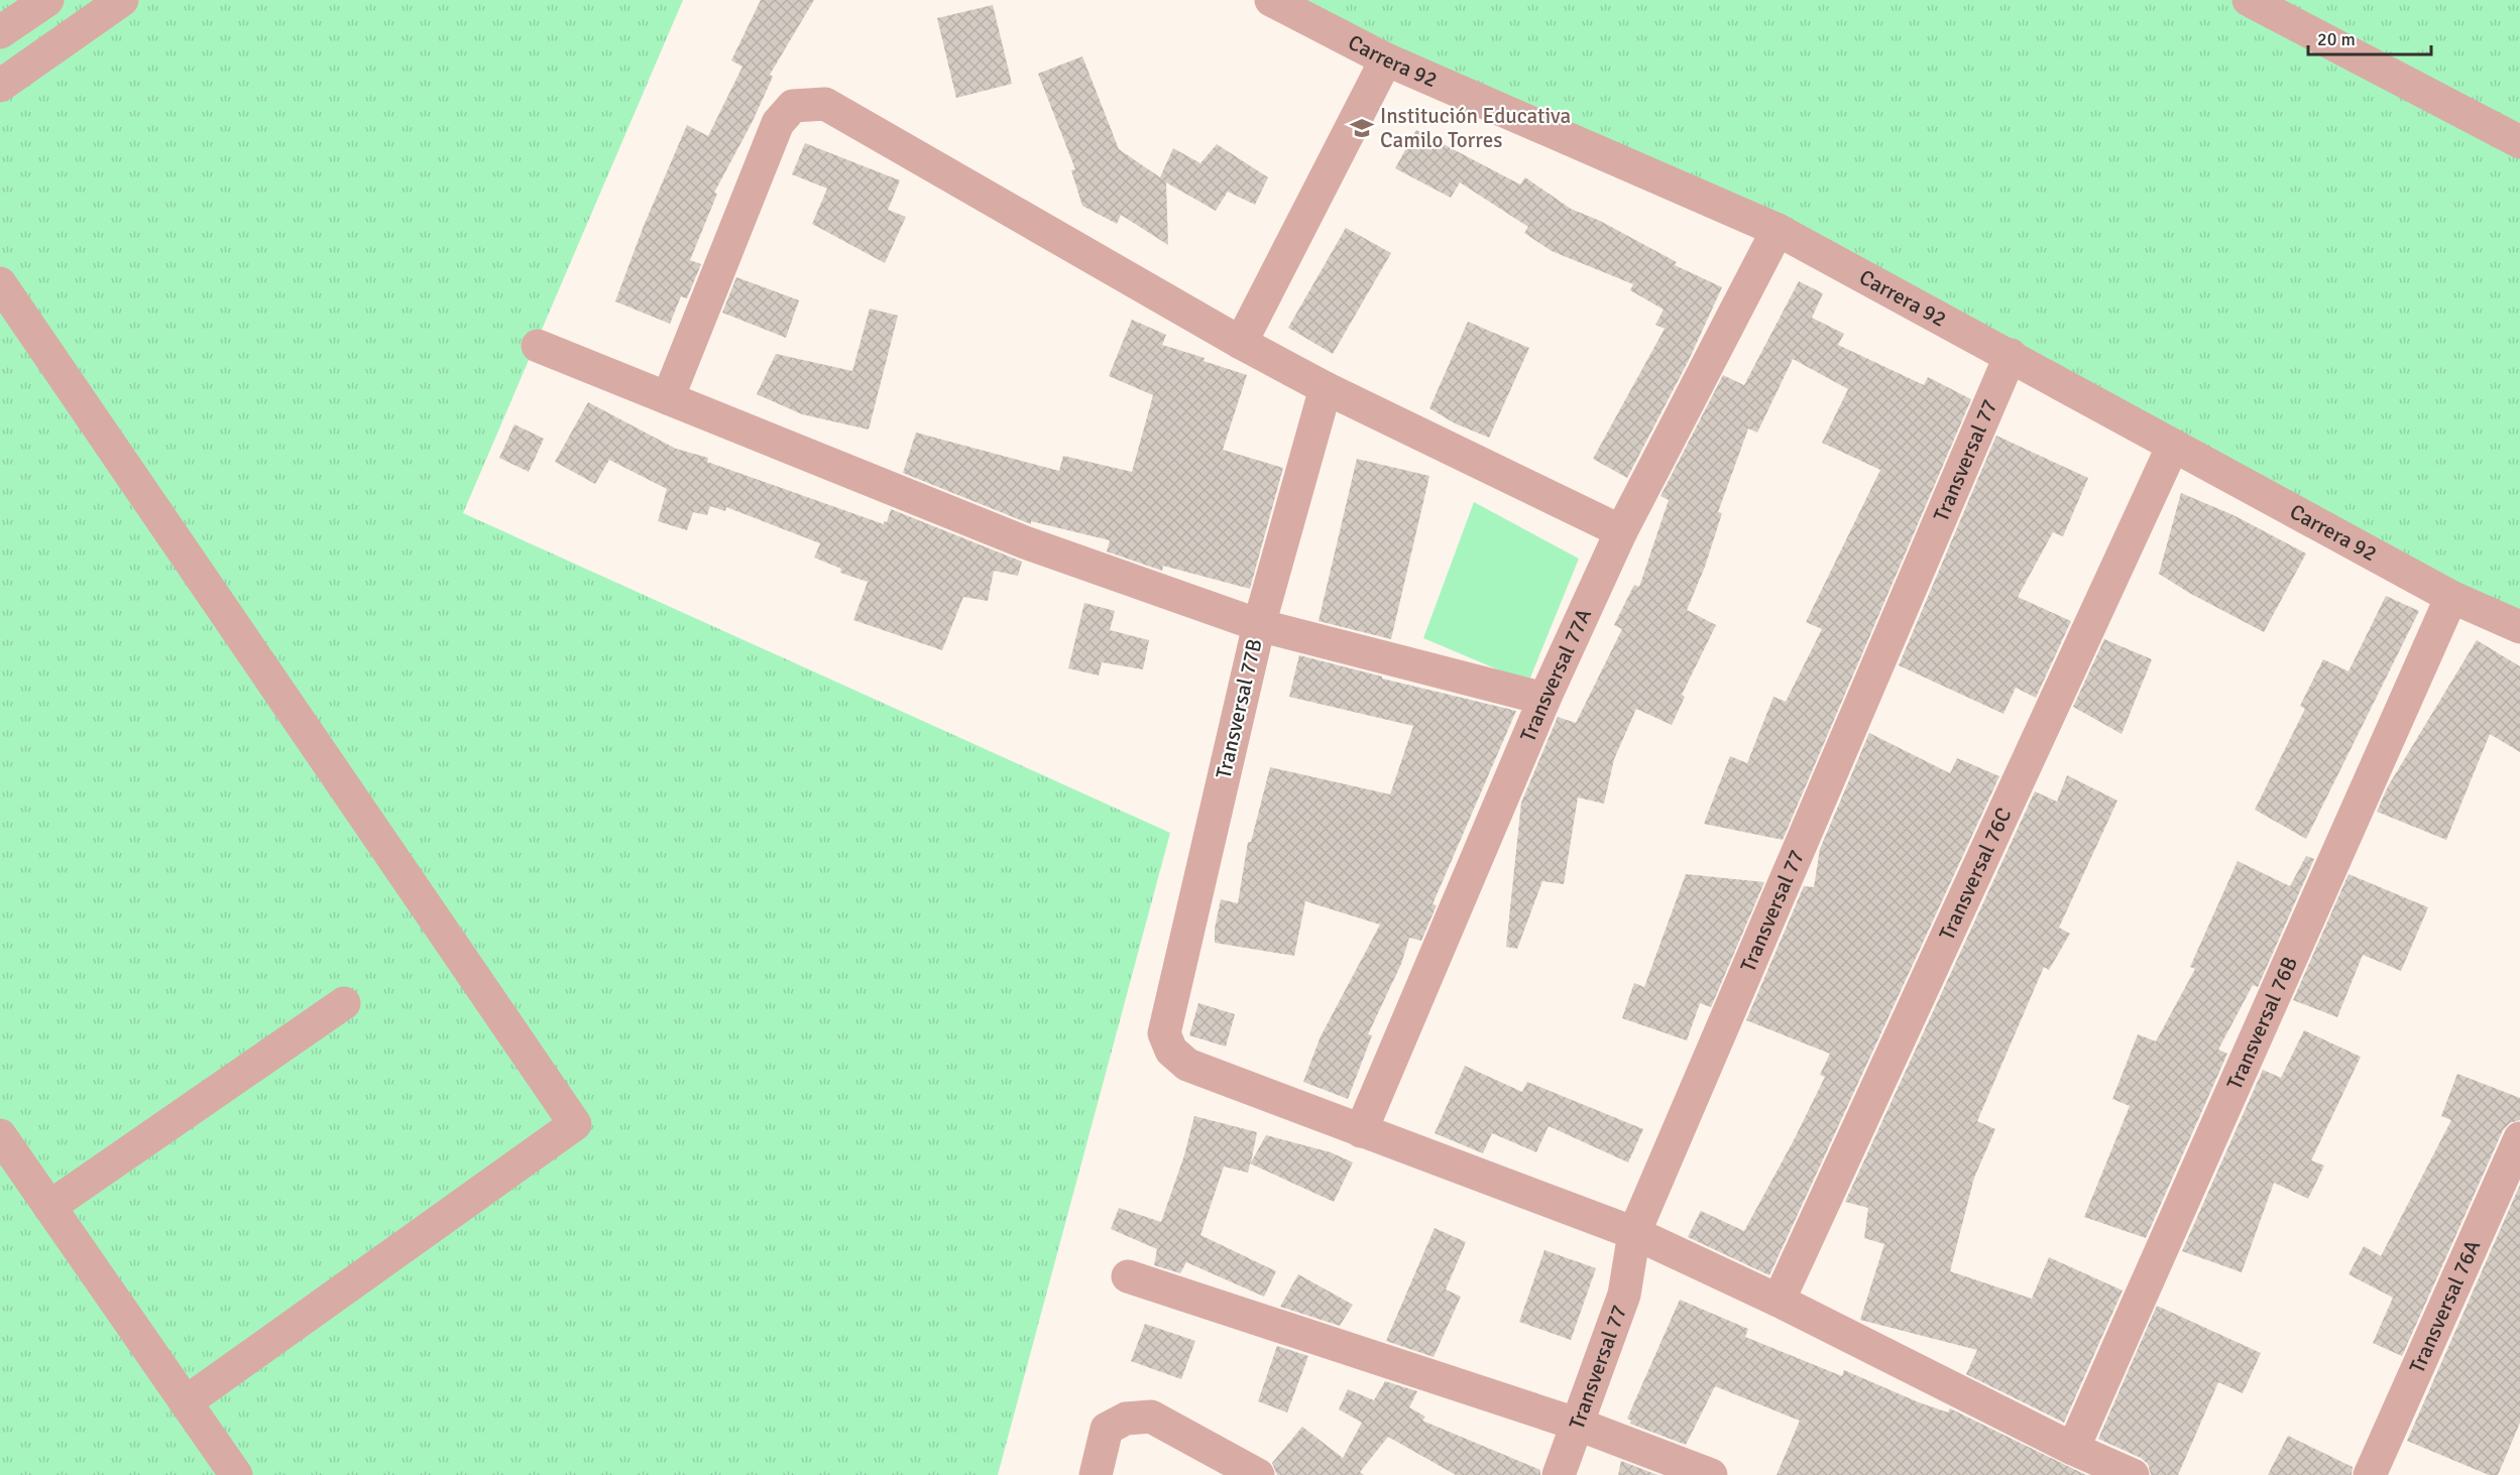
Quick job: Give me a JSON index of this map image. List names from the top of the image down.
{
  "streets": {
    "street": [
      "Carrera 92",
      "Transversal 77",
      "Transversal 77A",
      "Transversal 77B",
      "Transversal 76C",
      "Transversal 76B",
      "Transversal 76A"
    ]
  },
  "crossings": [
    ["Carrera 92", "Transversal 77"],
    ["Carrera 92", "Transversal 77A"],
    ["Carrera 92", "Transversal 76C"],
    ["Carrera 92", "Transversal 76B"],
    ["Transversal 77A", "Transversal 77B"]
  ],
  "places": {
    "school or university": ["Institución Educativa Camilo Torres"]
  },
  "scale_bar": "20 m"
}
